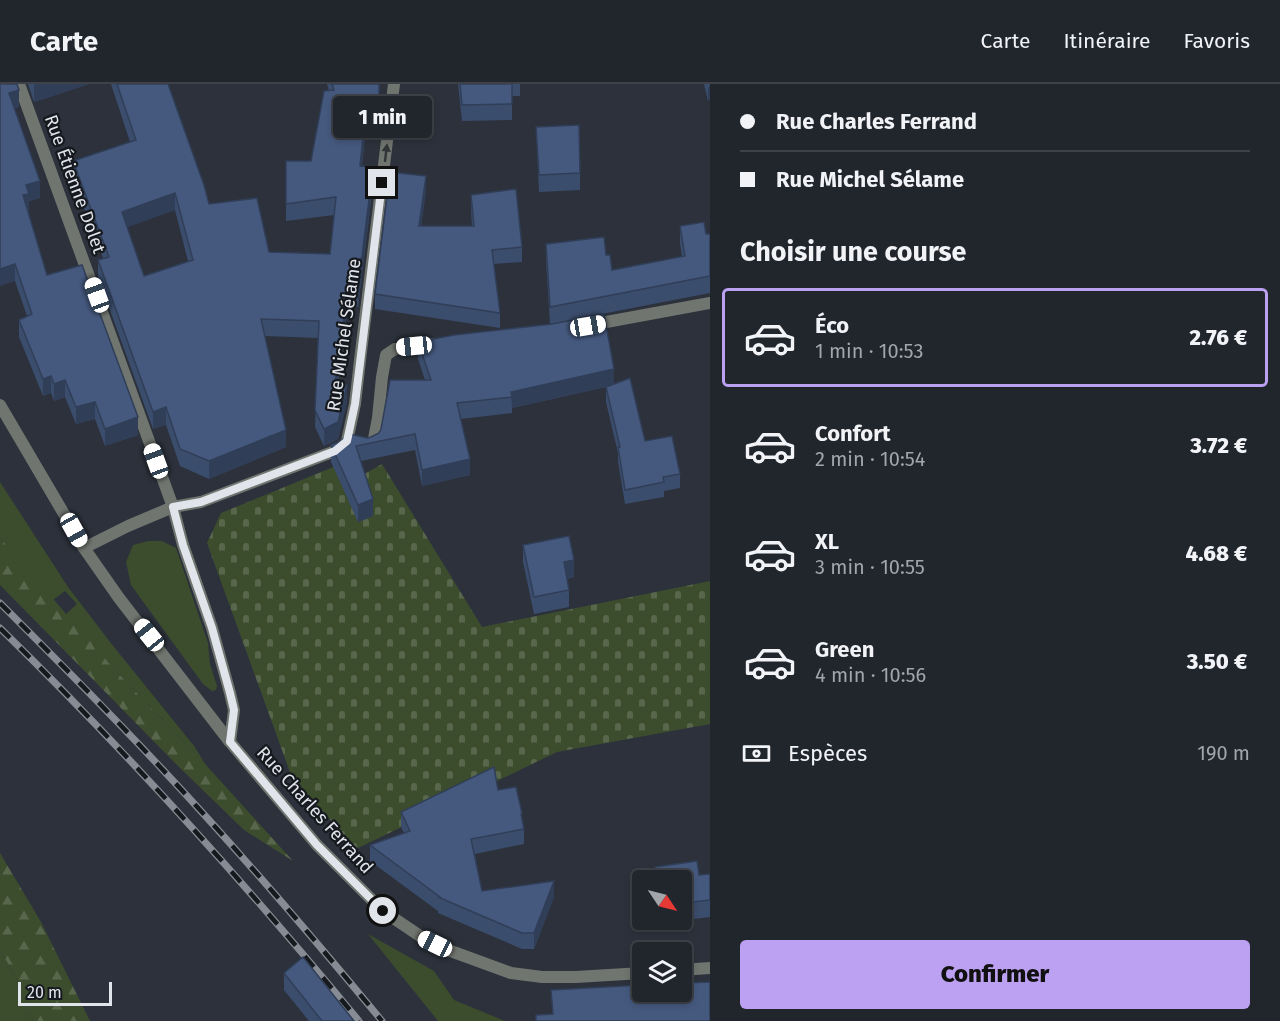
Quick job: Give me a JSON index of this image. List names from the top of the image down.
{
  "streets": {
    "street": ["Rue Étienne Dolet", "Rue Michel Sélame", "Rue Charles Ferrand"]
  },
  "crossings": [
    ["Rue Étienne Dolet", "Rue Charles Ferrand"]
  ],
  "one_way": ["Rue Michel Sélame"],
  "scale_bar": "20 m",
  "north": "bottom right",
  "page": {
    "header": "Carte",
    "nav": ["Carte", "Itinéraire", "Favoris"],
    "banner": ["Rue Charles Ferrand", "Rue Michel Sélame"],
    "bubble": "1 min",
    "heading": "Choisir une course",
    "list": [
      {
        "name": "Éco",
        "note": "1 min · 10:53",
        "value": "2.76 €"
      },
      {
        "name": "Confort",
        "note": "2 min · 10:54",
        "value": "3.72 €"
      },
      {
        "name": "XL",
        "note": "3 min · 10:55",
        "value": "4.68 €"
      },
      {
        "name": "Green",
        "note": "4 min · 10:56",
        "value": "3.50 €"
      }
    ],
    "pay": ["Espèces", "190 m"],
    "buttons": "Confirmer",
    "scale": "20 m"
  }
}
